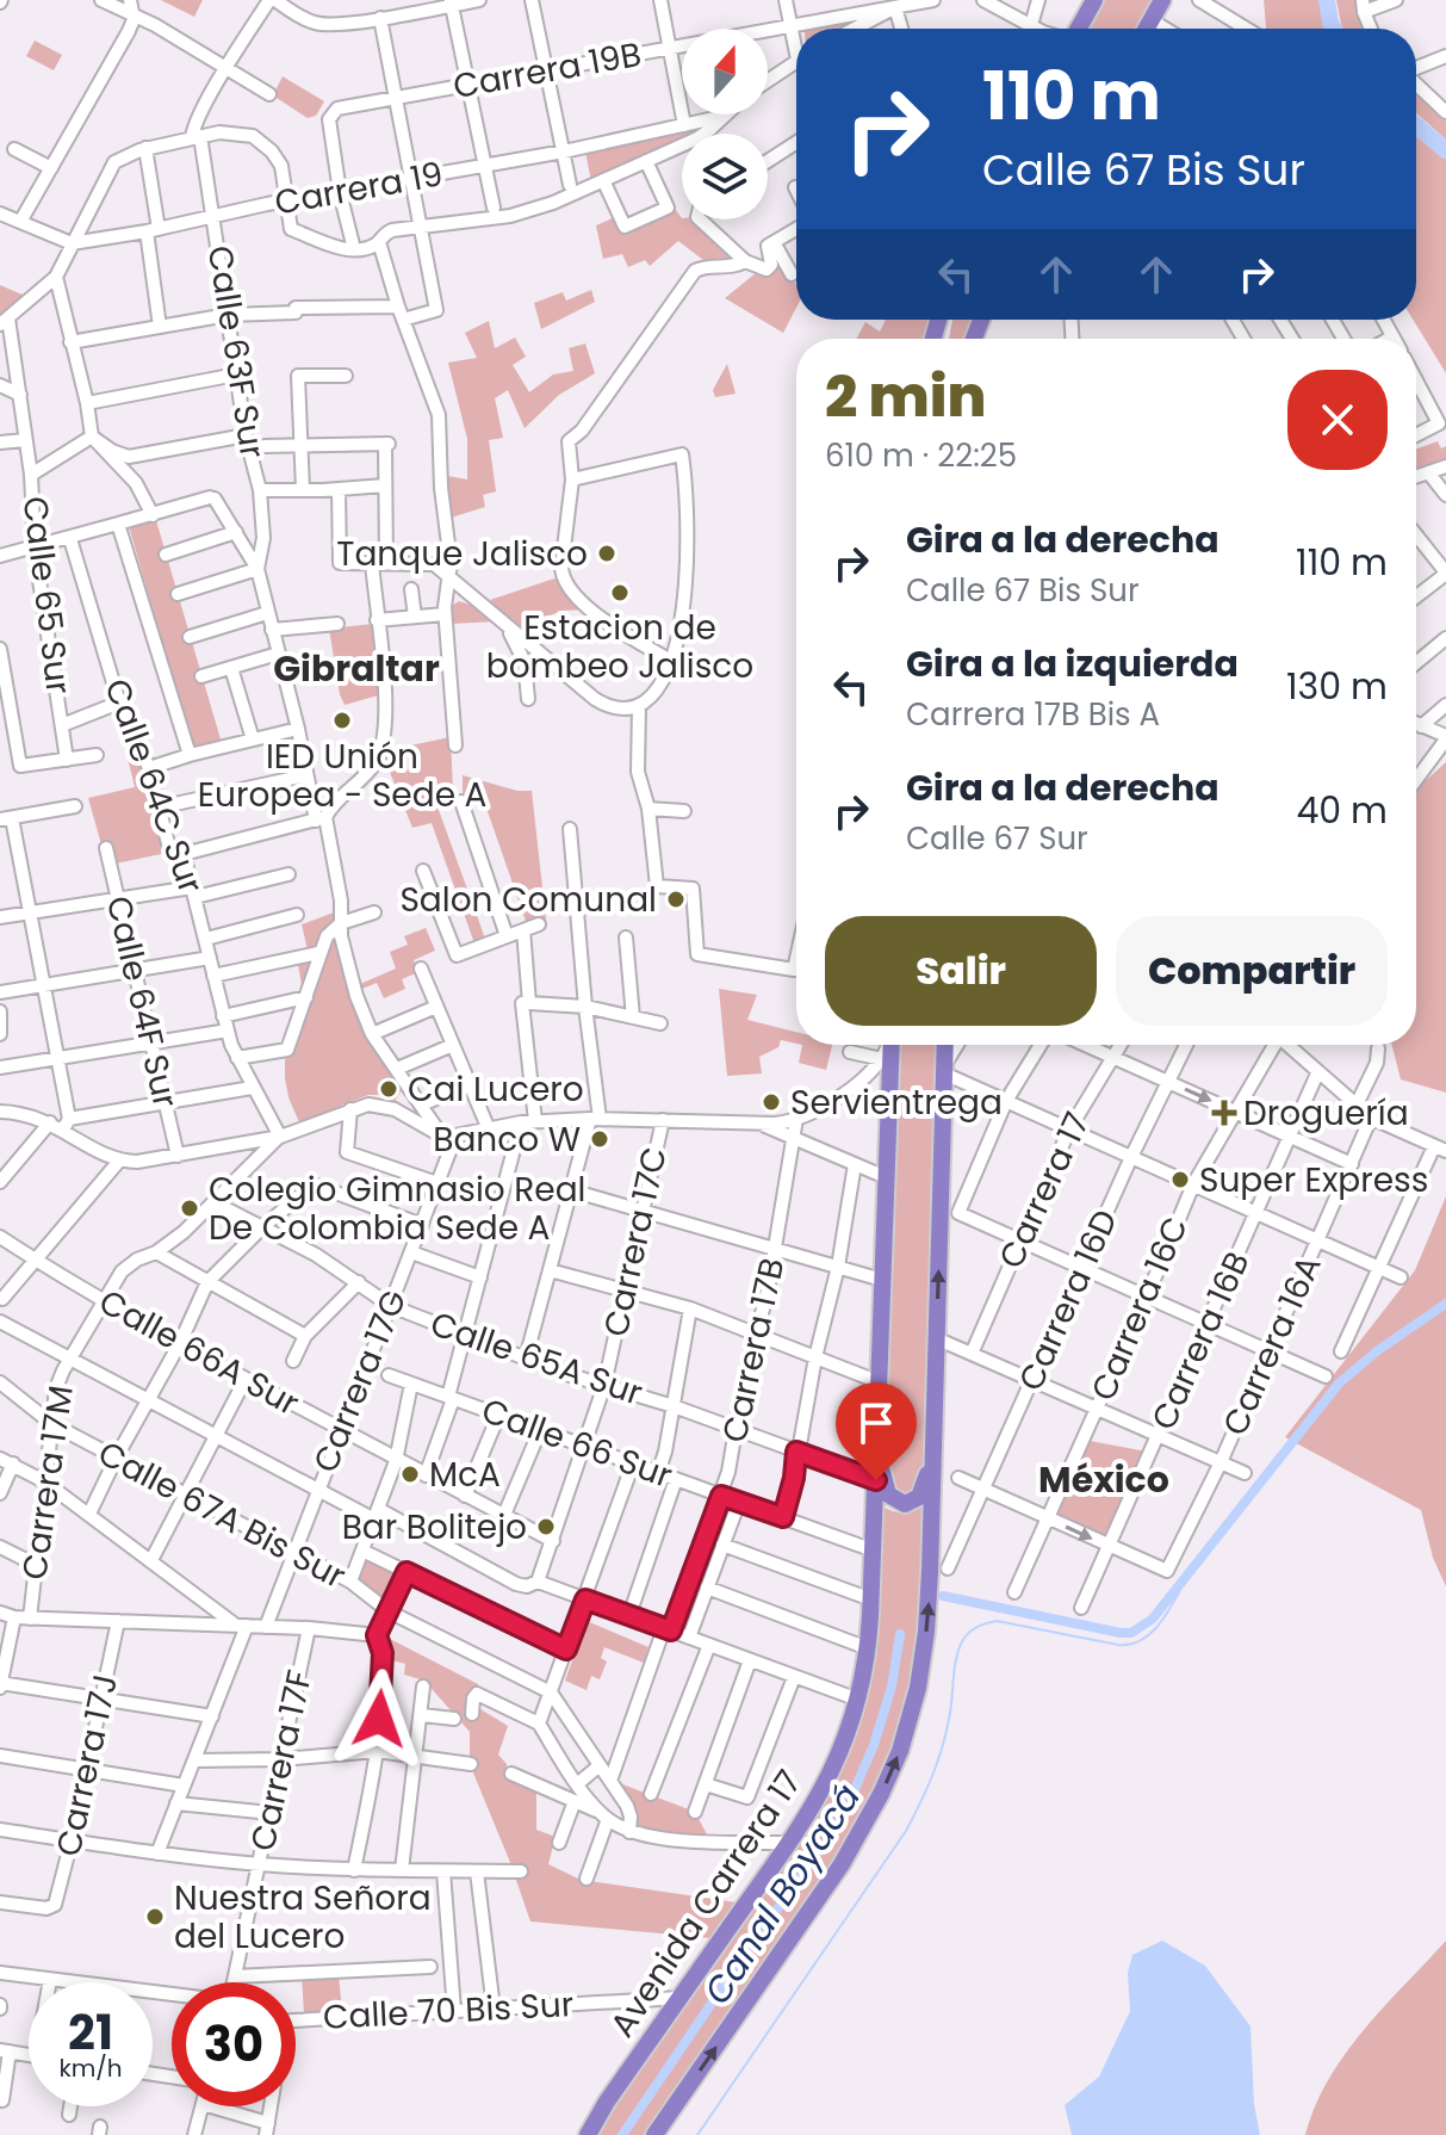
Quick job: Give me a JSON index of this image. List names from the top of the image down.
{
  "streets": {
    "highway": ["Avenida Carrera 17"],
    "street": [
      "Carrera 19B",
      "Carrera 19",
      "Calle 63F Sur",
      "Calle 65 Sur",
      "Calle 64C Sur",
      "Calle 64F Sur",
      "Carrera 17",
      "Carrera 17C",
      "Carrera 16D",
      "Carrera 16C",
      "Carrera 16B",
      "Carrera 16A",
      "Carrera 17B",
      "Calle 66A Sur",
      "Calle 65A Sur",
      "Carrera 17G",
      "Calle 66 Sur",
      "Carrera 17M",
      "Calle 67A Bis Sur",
      "Carrera 17F",
      "Carrera 17J",
      "Calle 70 Bis Sur"
    ]
  },
  "crossings": [
    ["Carrera 19B", "Carrera 19"],
    ["Carrera 19", "Calle 63F Sur"],
    ["Calle 64C Sur", "Carrera 17M"],
    ["Carrera 17C", "Calle 66A Sur"],
    ["Carrera 17C", "Calle 65A Sur"],
    ["Carrera 17C", "Calle 66 Sur"],
    ["Carrera 16B", "Carrera 16A"],
    ["Carrera 17B", "Calle 65A Sur"],
    ["Carrera 17B", "Calle 66 Sur"],
    ["Calle 66A Sur", "Carrera 17G"],
    ["Calle 66A Sur", "Carrera 17M"],
    ["Calle 65A Sur", "Carrera 17G"],
    ["Calle 65A Sur", "Carrera 17M"],
    ["Calle 65A Sur", "Avenida Carrera 17"],
    ["Carrera 17G", "Calle 67A Bis Sur"],
    ["Calle 66 Sur", "Avenida Carrera 17"],
    ["Carrera 17M", "Calle 67A Bis Sur"],
    ["Avenida Carrera 17", "Calle 70 Bis Sur"]
  ],
  "districts": ["Gibraltar", "México"],
  "water": ["Canal Boyacá"],
  "places": {
    "other": [
      "Tanque Jalisco",
      "Estacion de bombeo Jalisco",
      "IED Unión Europea - Sede A",
      "Salon Comunal",
      "Cai Lucero",
      "Servientrega",
      "Banco W",
      "Super Express",
      "Colegio Gimnasio Real De Colombia Sede A",
      "McA",
      "Bar Bolitejo",
      "Nuestra Señora del Lucero"
    ],
    "health": ["Droguería"]
  },
  "north": "top",
  "page": {
    "turn": ["110 m", "Calle 67 Bis Sur"],
    "heading": ["2 min", "610 m · 22:25"],
    "list": [
      {
        "name": "Gira a la derecha",
        "note": "Calle 67 Bis Sur",
        "value": "110 m"
      },
      {
        "name": "Gira a la izquierda",
        "note": "Carrera 17B Bis A",
        "value": "130 m"
      },
      {
        "name": "Gira a la derecha",
        "note": "Calle 67 Sur",
        "value": "40 m"
      }
    ],
    "buttons": ["Salir", "Compartir"],
    "speed": "21 km/h",
    "limit": "30"
  }
}
